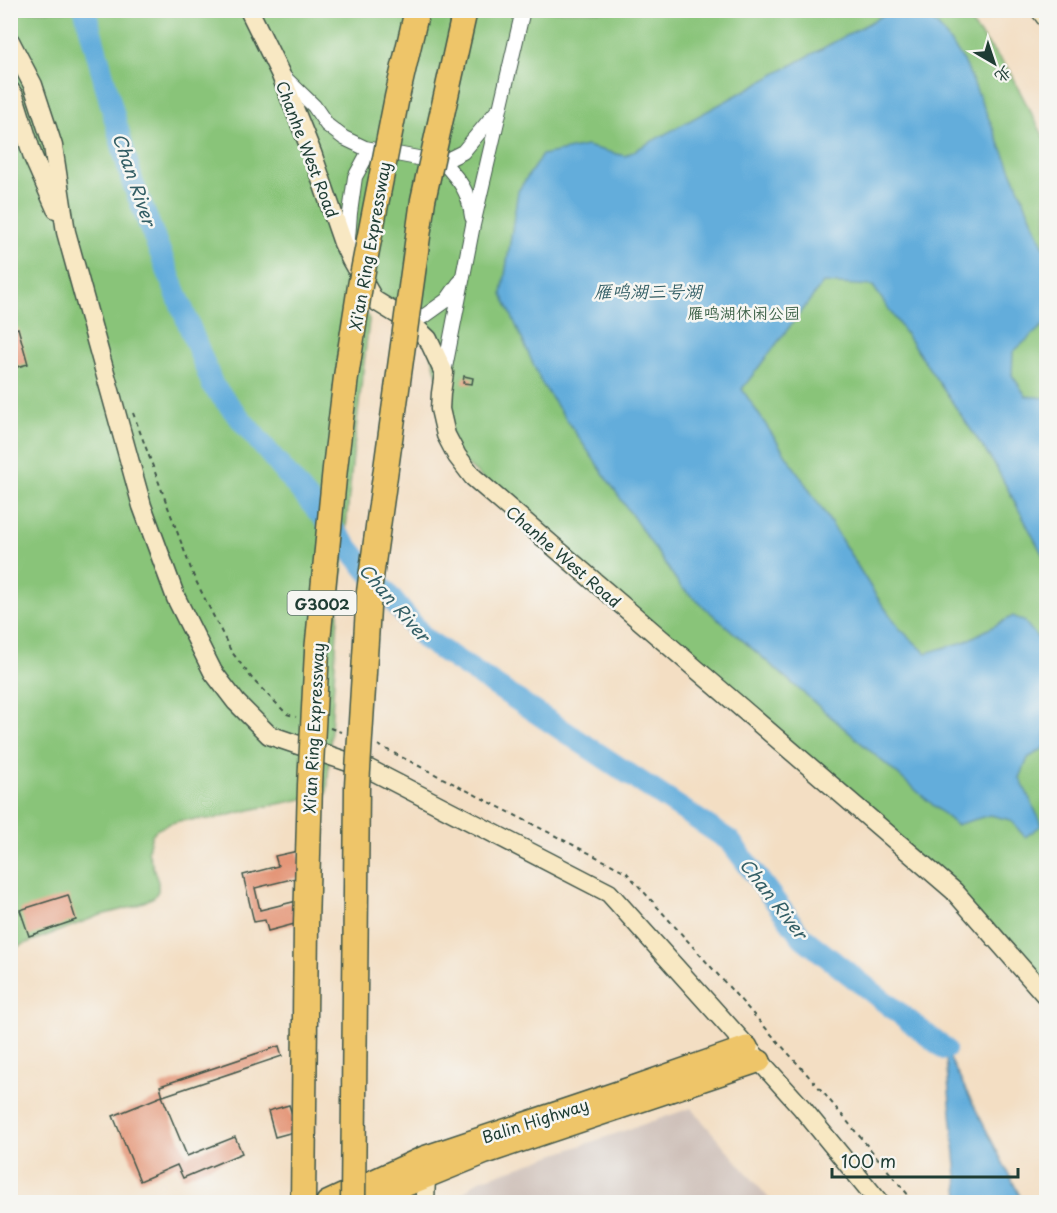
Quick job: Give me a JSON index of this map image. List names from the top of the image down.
{
  "streets": {
    "highway": ["Xi'an Ring Expressway", "G3002"],
    "main road": ["Balin Highway"],
    "street": ["Chanhe West Road"]
  },
  "water": ["Chan River", "雁鸣湖三号湖"],
  "parks": ["雁鸣湖休闲公园"],
  "scale_bar": "100 m",
  "north": "bottom right"
}
